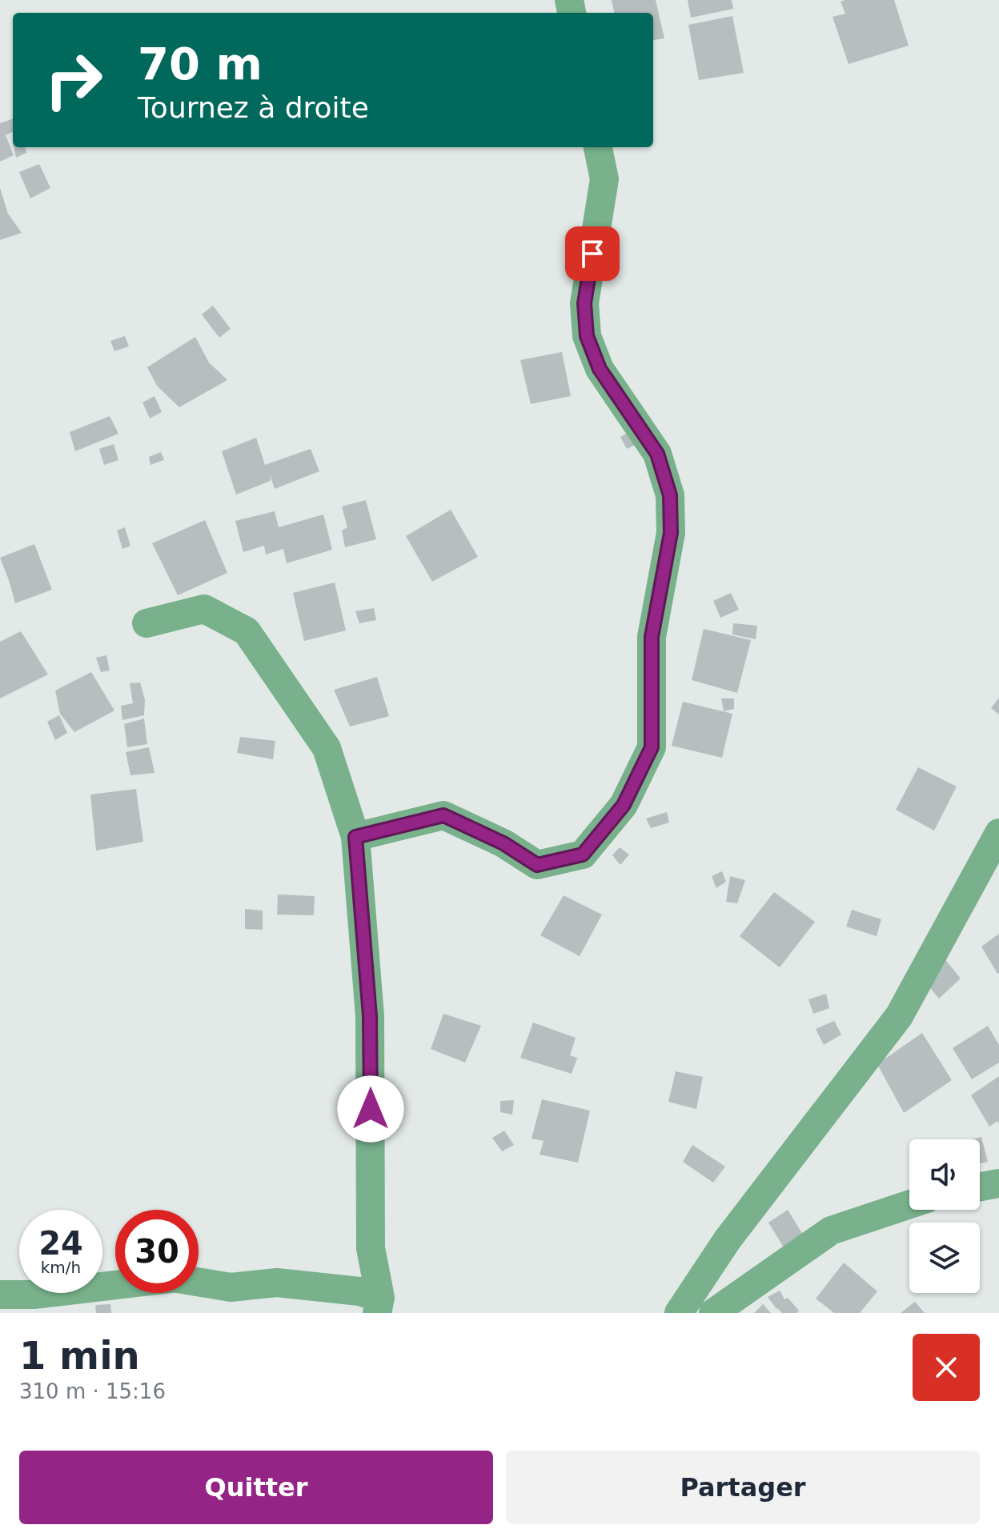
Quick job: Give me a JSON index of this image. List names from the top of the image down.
{
  "page": {
    "turn": ["70 m", "Tournez à droite"],
    "speed": "24 km/h",
    "limit": "30",
    "heading": ["1 min", "310 m · 15:16"],
    "buttons": ["Quitter", "Partager"]
  }
}
